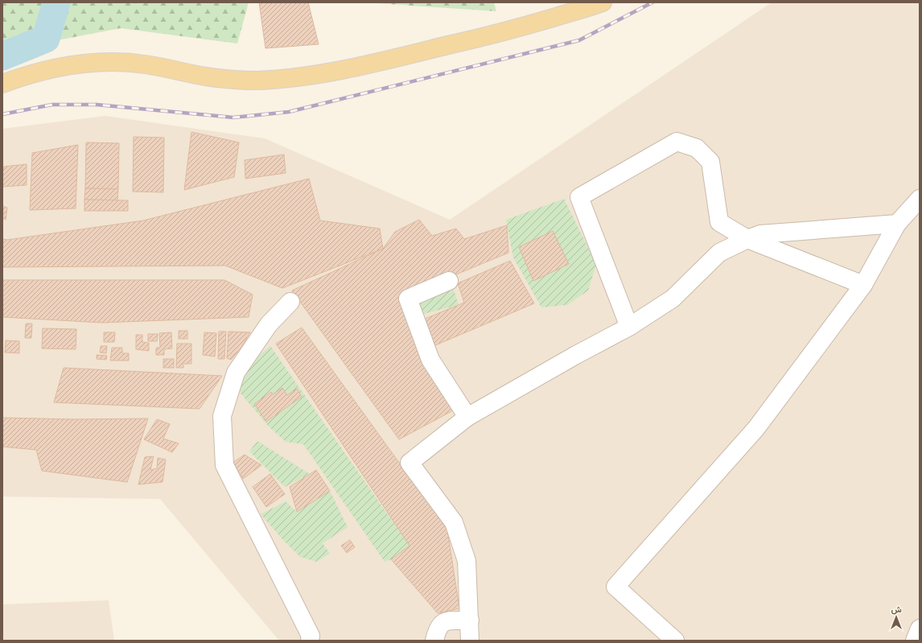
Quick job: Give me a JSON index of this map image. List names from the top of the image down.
{
  "north": "top"
}
